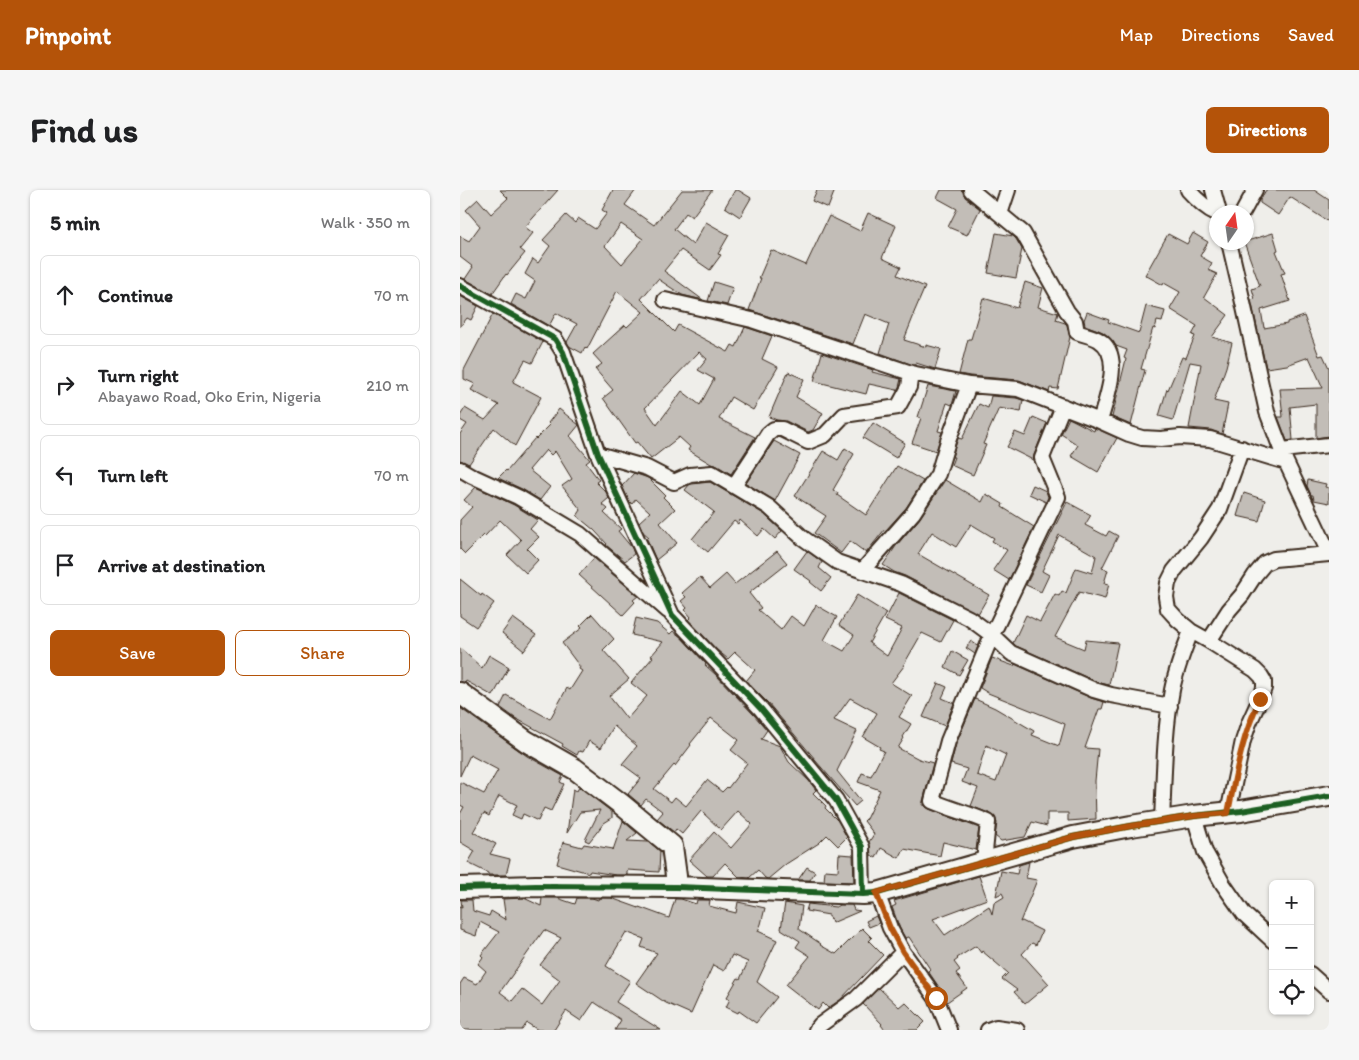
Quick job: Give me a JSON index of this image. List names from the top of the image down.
{
  "north": "top",
  "page": {
    "header": "Pinpoint",
    "nav": ["Map", "Directions", "Saved"],
    "buttons": [
      "Directions",
      ["Save", "Share"]
    ],
    "title": "Find us",
    "heading": ["5 min", "Walk · 350 m"],
    "list": [
      ["Continue", "70 m"],
      ["Turn right", "Abayawo Road, Oko Erin, Nigeria", "210 m"],
      ["Turn left", "70 m"],
      "Arrive at destination"
    ],
    "map_buttons": ["+", "−"]
  }
}
